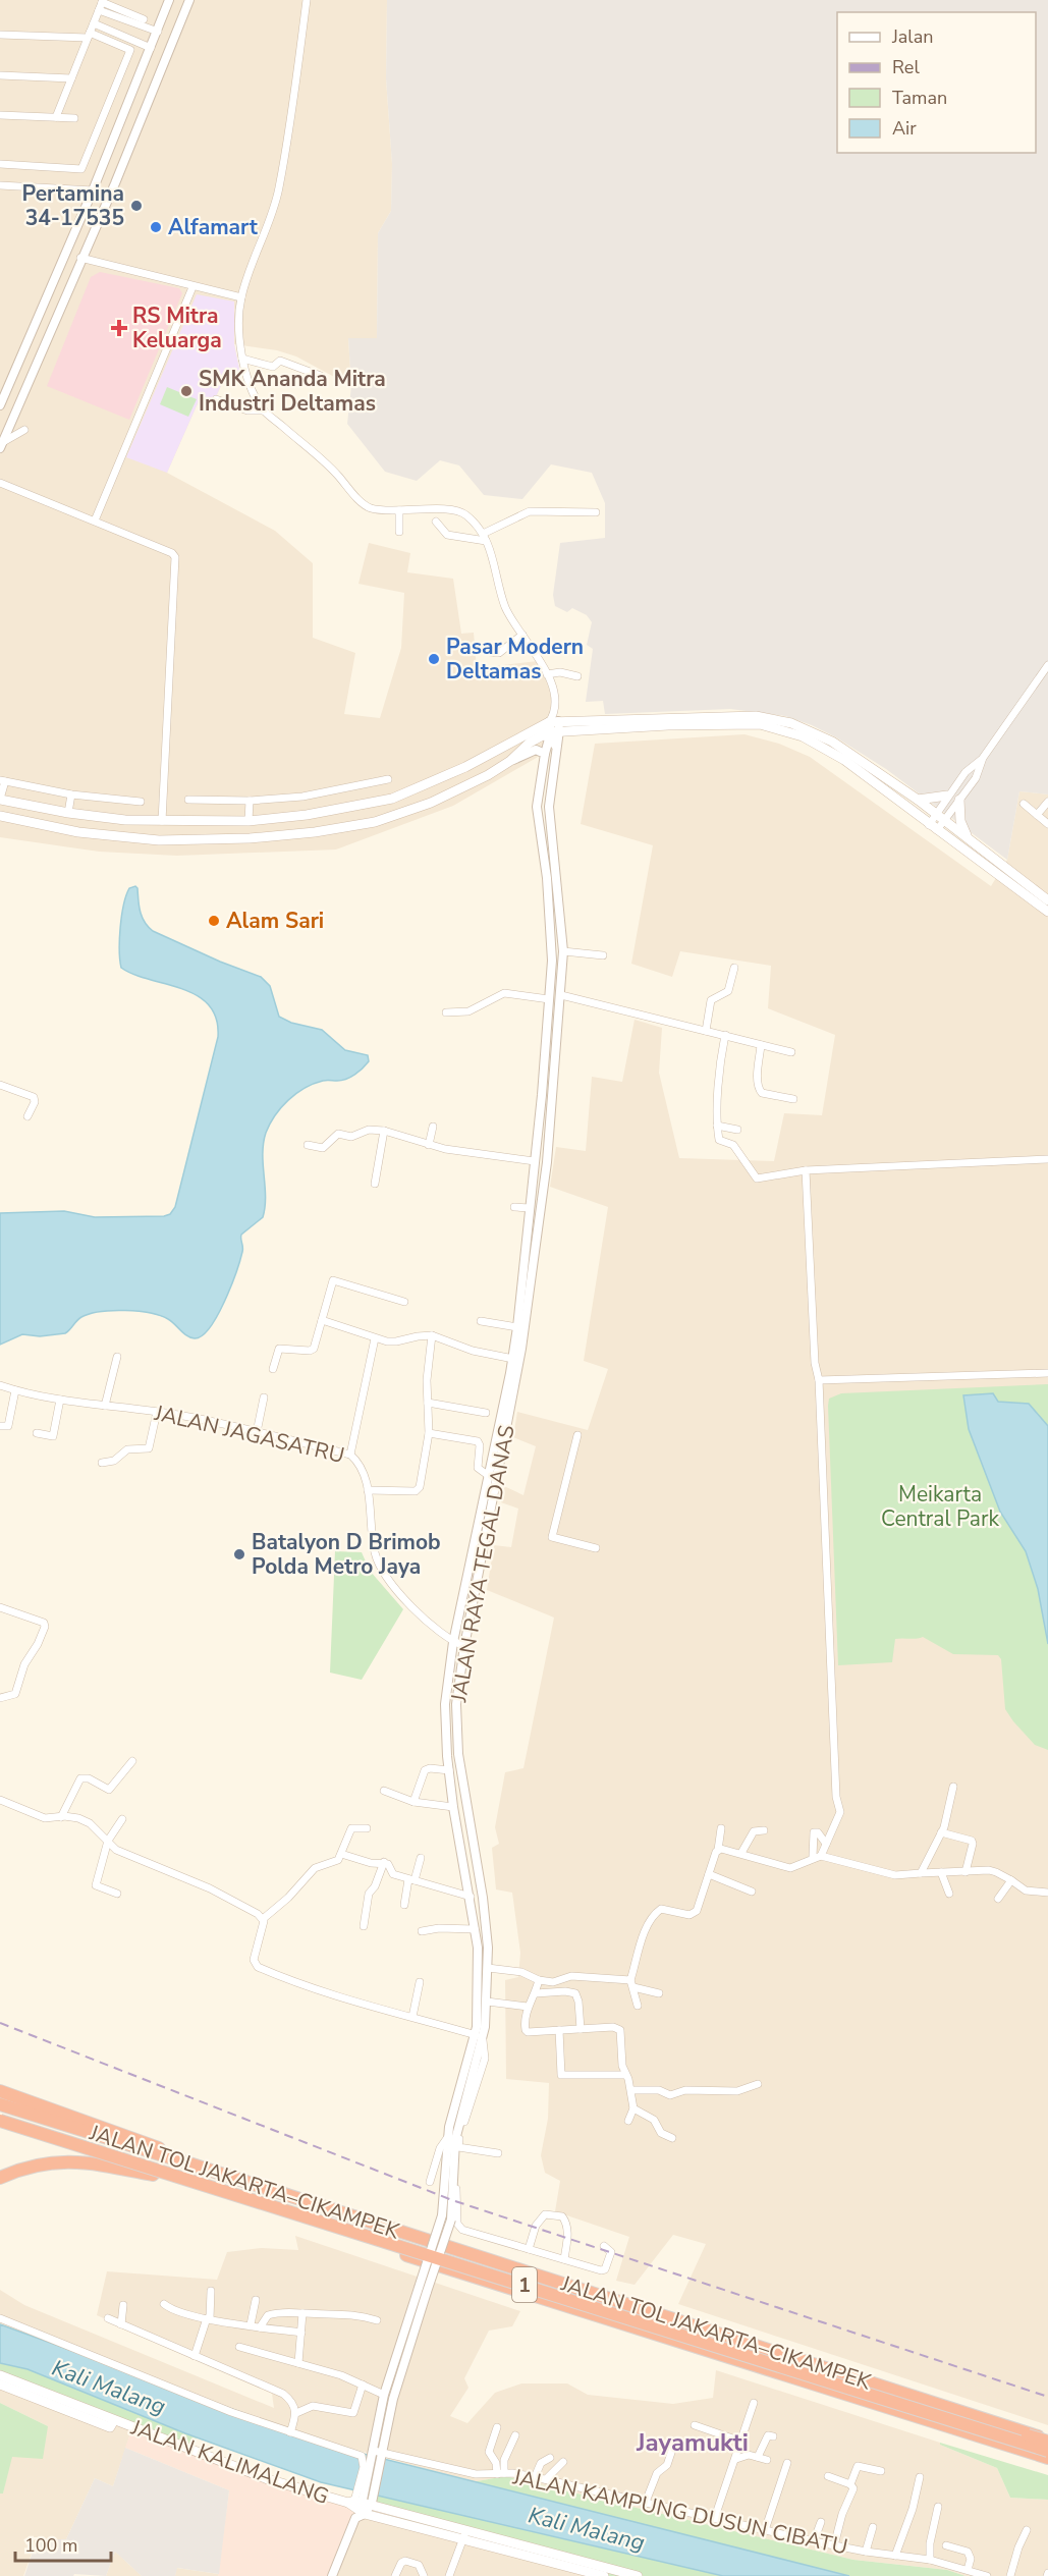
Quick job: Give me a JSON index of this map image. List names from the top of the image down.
{
  "streets": {
    "highway": ["JALAN TOL JAKARTA–CIKAMPEK", "1"],
    "main road": ["JALAN KALIMALANG"],
    "street": ["JALAN JAGASATRU", "JALAN RAYA TEGAL DANAS", "JALAN KAMPUNG DUSUN CIBATU"]
  },
  "crossings": [
    ["JALAN JAGASATRU", "JALAN RAYA TEGAL DANAS"],
    ["JALAN RAYA TEGAL DANAS", "JALAN KAMPUNG DUSUN CIBATU"],
    ["JALAN TOL JAKARTA–CIKAMPEK", "1"]
  ],
  "districts": ["Jayamukti"],
  "water": ["Kali Malang"],
  "parks": ["Meikarta Central Park"],
  "places": {
    "other": [
      "Pertamina 34-17535",
      "Alfamart",
      "SMK Ananda Mitra Industri Deltamas",
      "Pasar Modern Deltamas",
      "Alam Sari",
      "Batalyon D Brimob Polda Metro Jaya"
    ],
    "health": ["RS Mitra Keluarga"]
  },
  "legend": [
    "Jalan",
    "Rel",
    "Taman",
    "Air"
  ],
  "scale_bar": "100 m"
}
